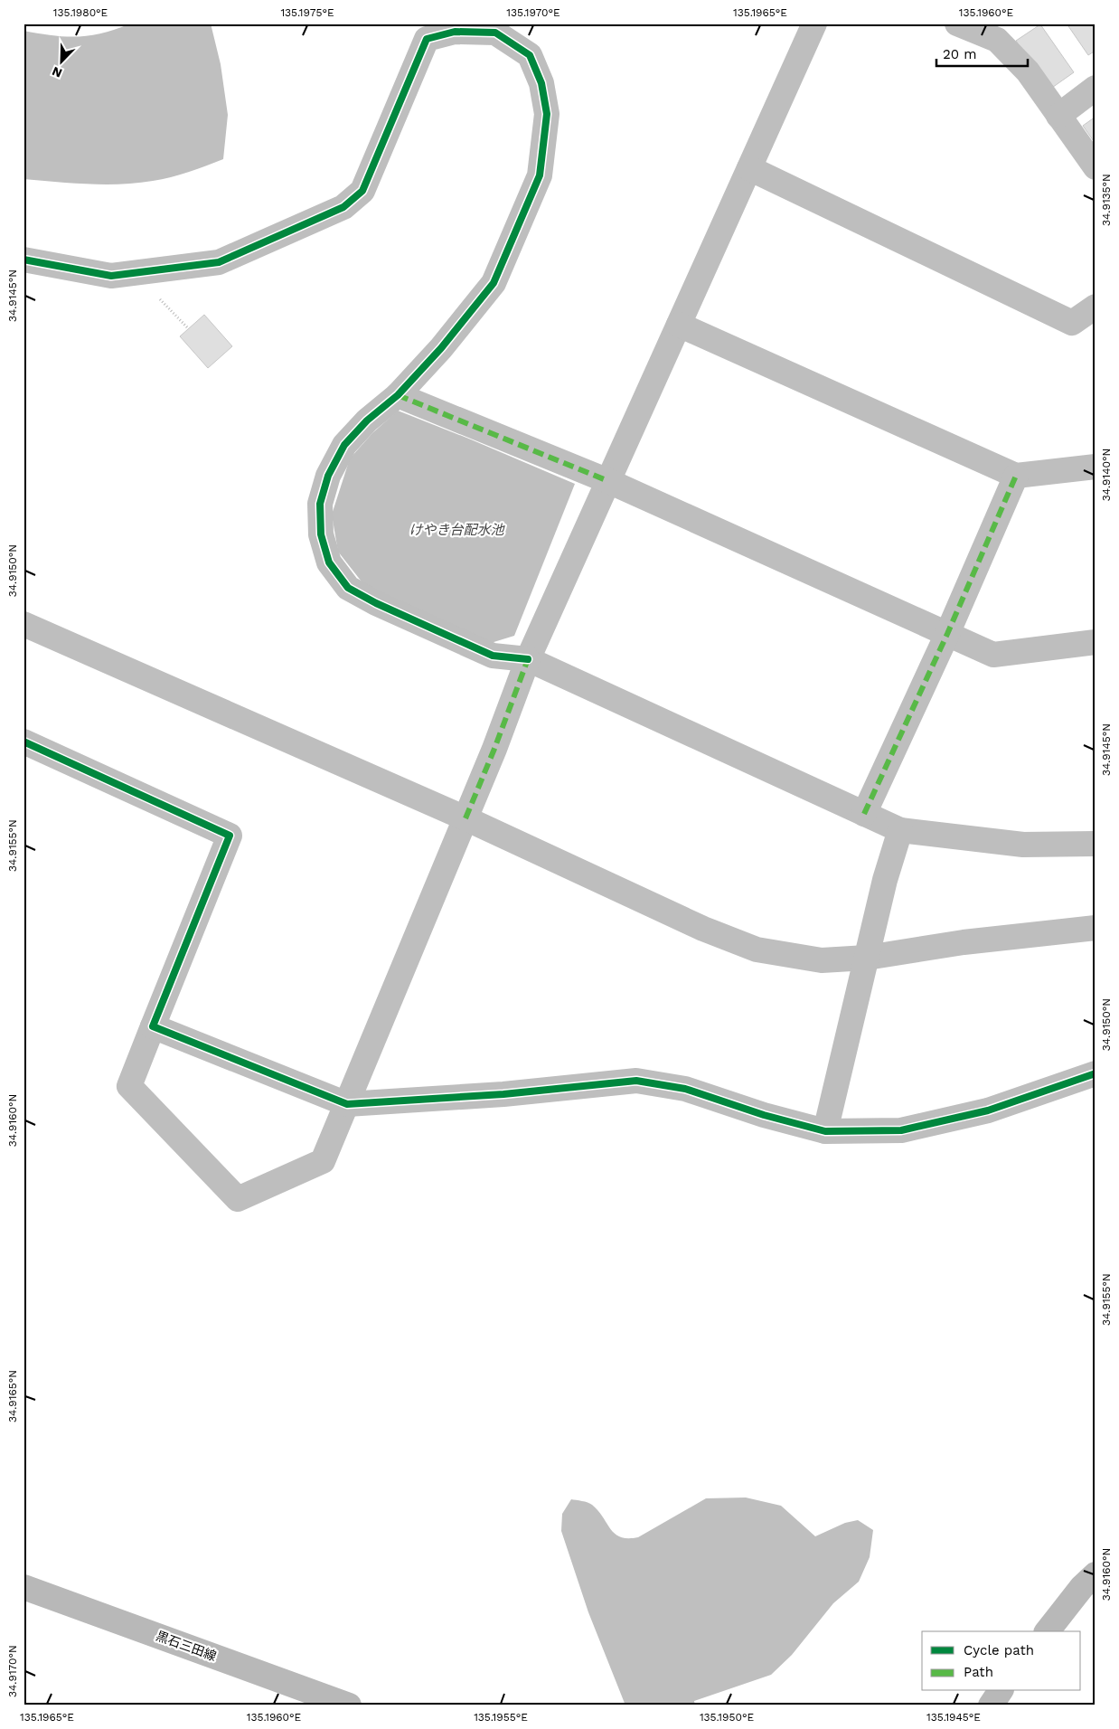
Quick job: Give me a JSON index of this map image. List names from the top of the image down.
{
  "streets": {
    "main road": ["黒石三田線"]
  },
  "water": ["けやき台配水池"],
  "legend": ["Cycle path", "Path"],
  "scale_bar": "20 m",
  "north": "bottom left",
  "coordinates": [
    "135.1980°E",
    "135.1975°E",
    "135.1970°E",
    "135.1965°E",
    "135.1960°E",
    "34.9135°N",
    "34.9145°N",
    "34.9140°N",
    "34.9150°N",
    "34.9155°N",
    "34.9160°N",
    "34.9165°N",
    "34.9170°N",
    "135.1955°E",
    "135.1950°E",
    "135.1945°E"
  ]
}
